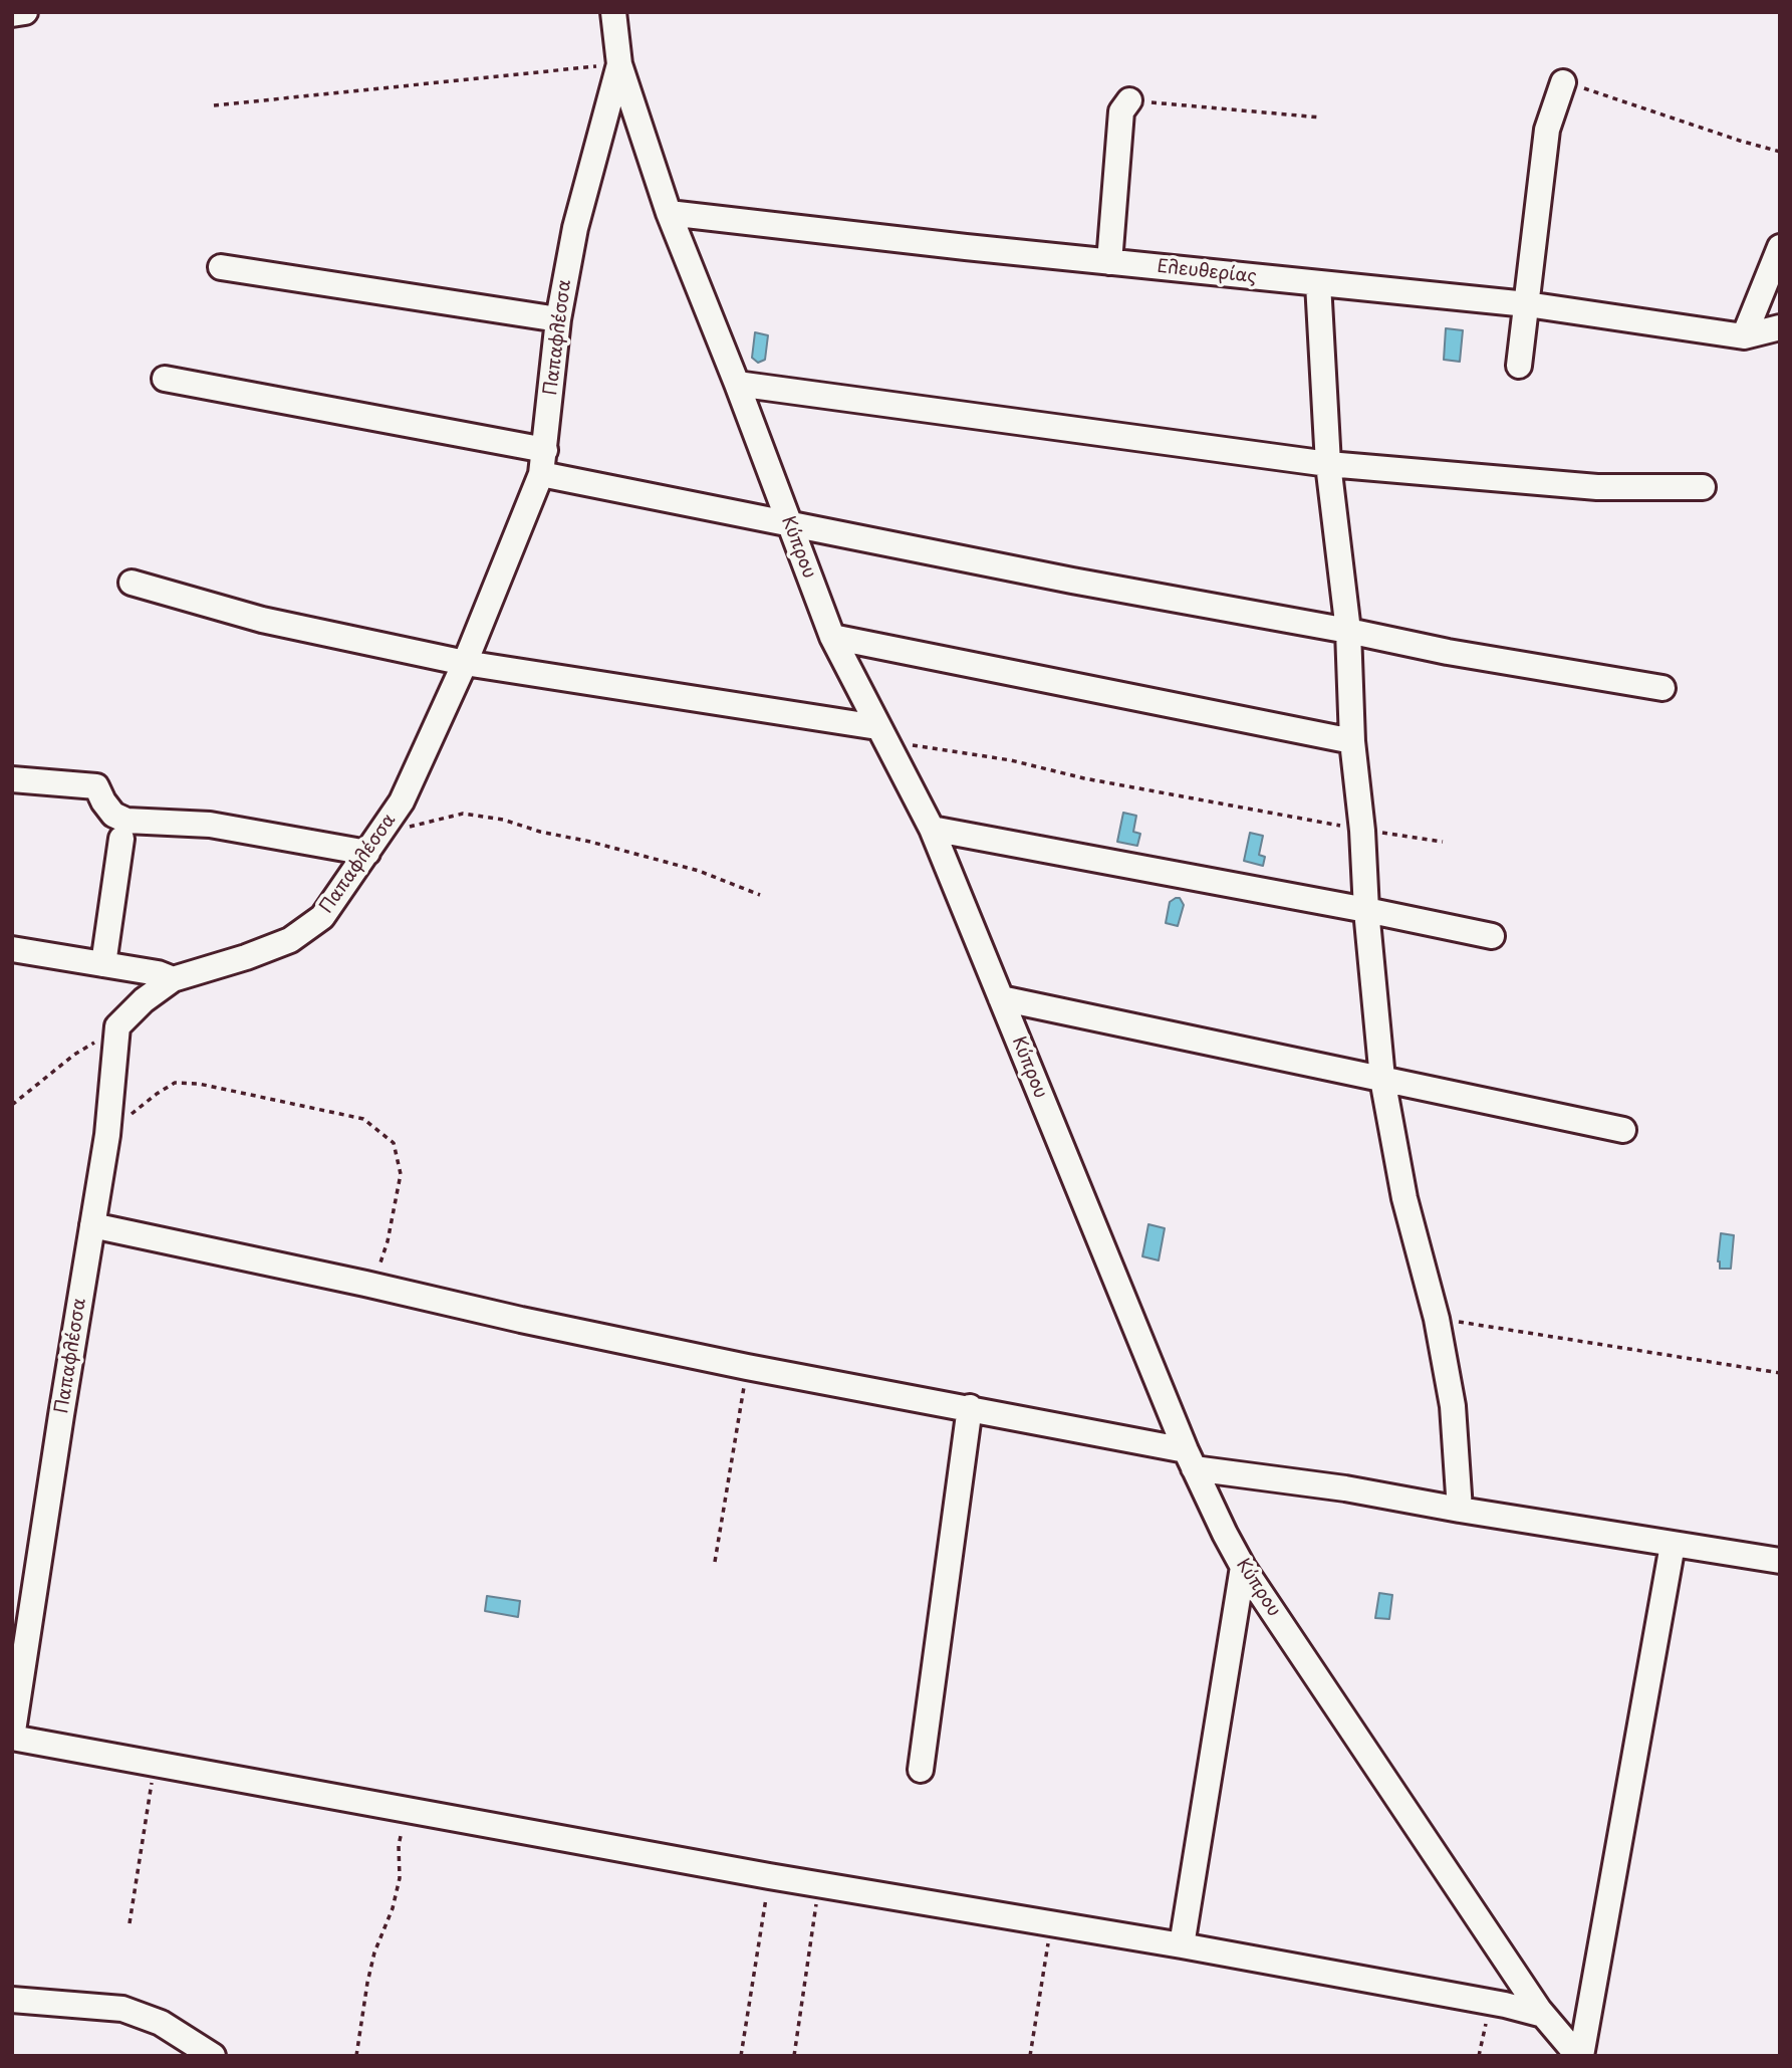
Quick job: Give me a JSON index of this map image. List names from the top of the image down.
{
  "streets": {
    "street": ["Ελευθερίας", "Παπαφλέσσα", "Κύπρου"]
  },
  "crossings": [
    ["Ελευθερίας", "Κύπρου"],
    ["Παπαφλέσσα", "Κύπρου"]
  ]
}
